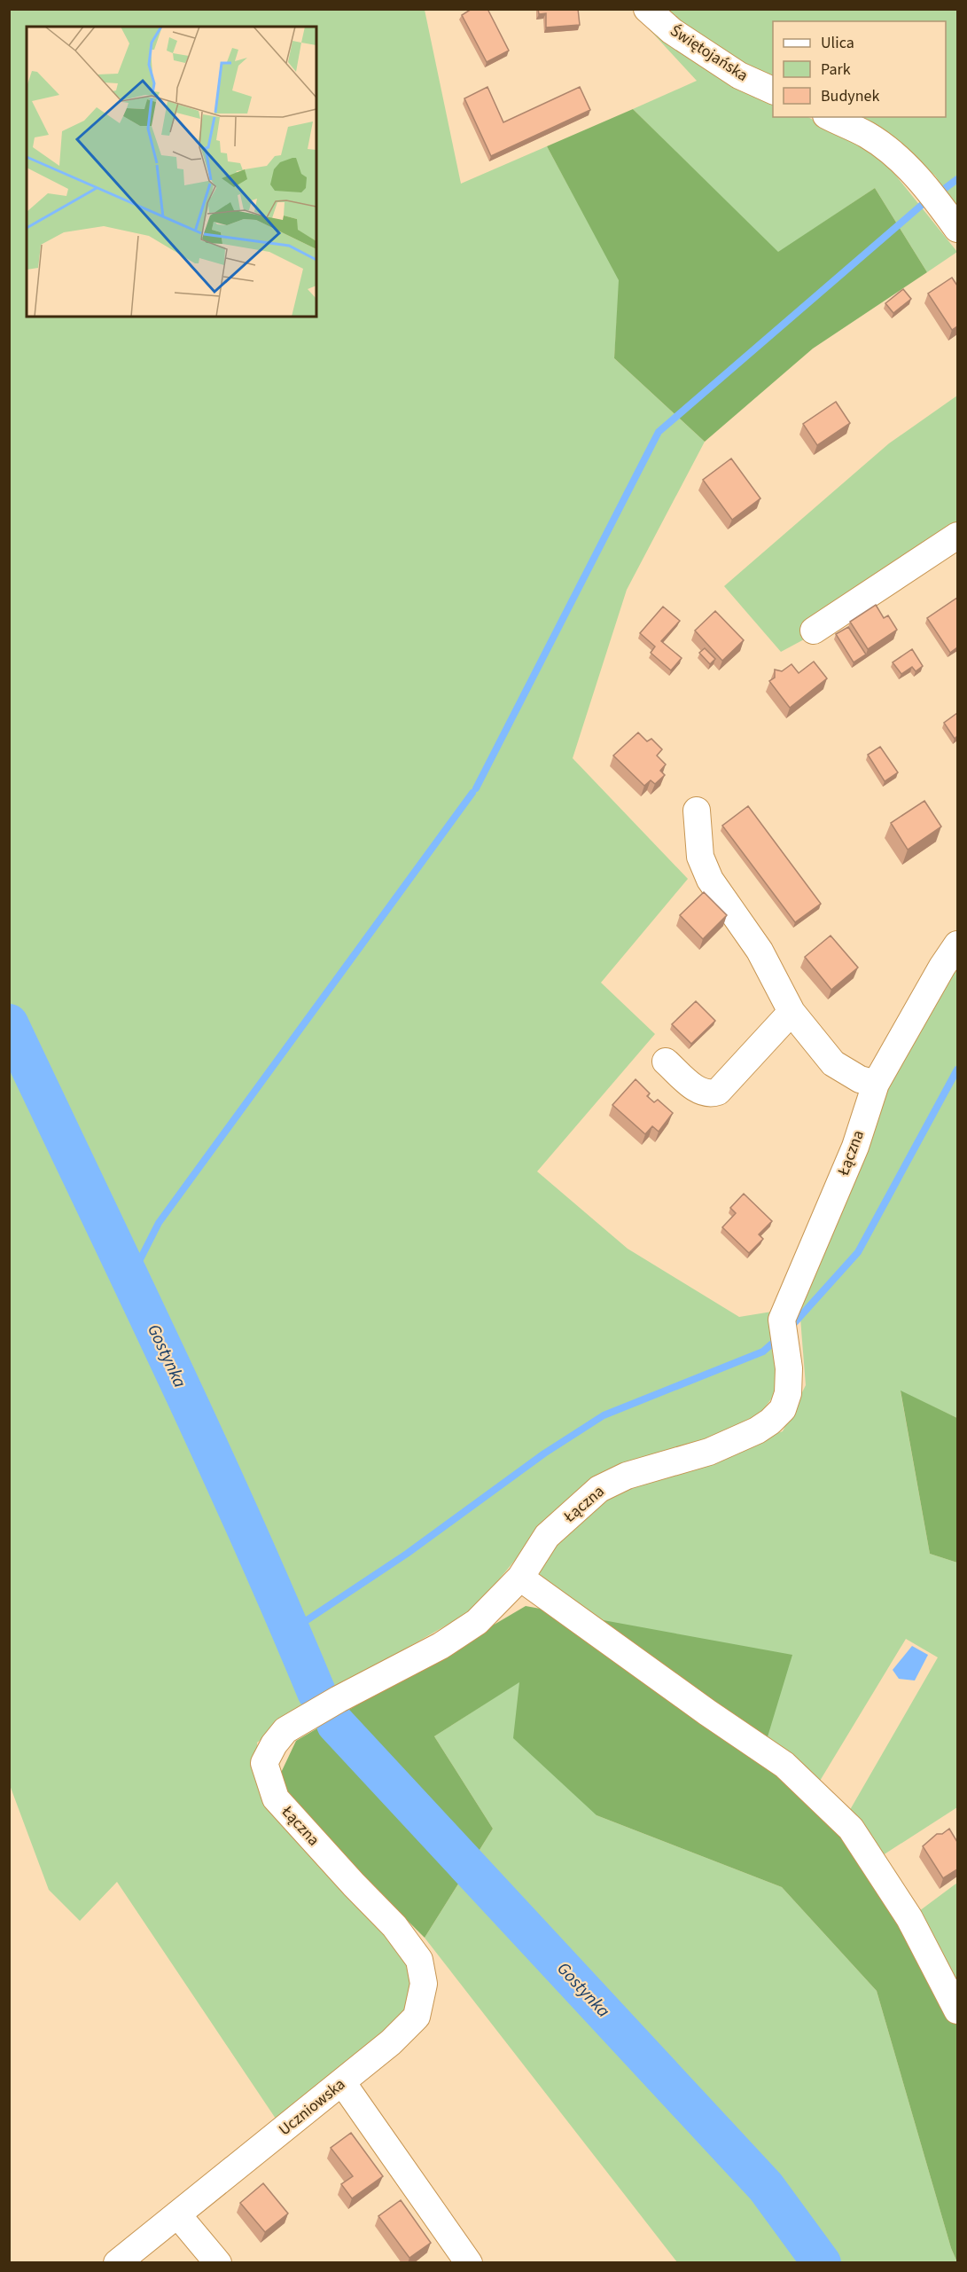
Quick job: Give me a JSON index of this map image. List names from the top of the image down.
{
  "streets": {
    "street": ["Świętojańska", "Łączna", "Uczniowska"]
  },
  "crossings": [
    ["Łączna", "Uczniowska"]
  ],
  "water": ["Gostynka"],
  "legend": ["Ulica", "Park", "Budynek"]
}
